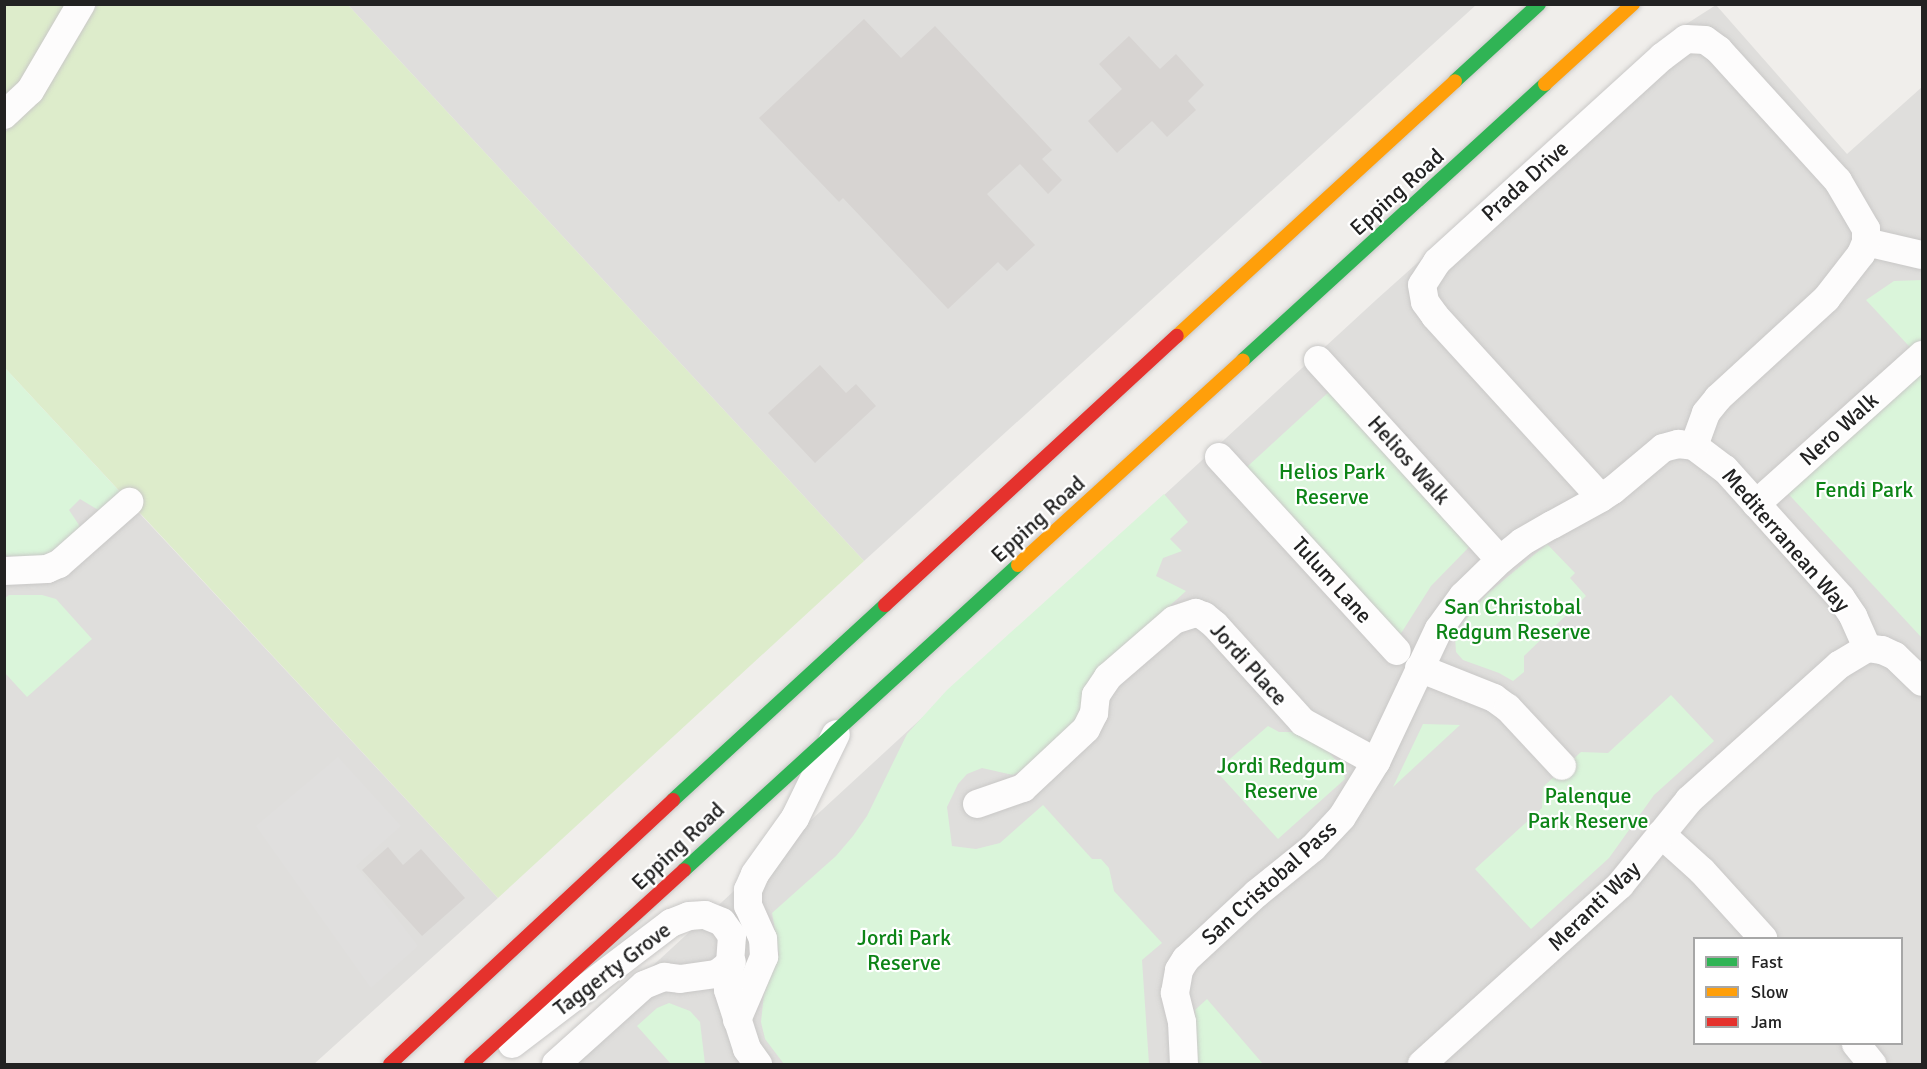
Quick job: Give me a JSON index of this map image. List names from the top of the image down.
{
  "streets": {
    "main road": ["Epping Road"],
    "street": [
      "Prada Drive",
      "Nero Walk",
      "Helios Walk",
      "Mediterranean Way",
      "Tulum Lane",
      "Jordi Place",
      "San Cristobal Pass",
      "Meranti Way",
      "Taggerty Grove"
    ]
  },
  "crossings": [
    ["Prada Drive", "San Cristobal Pass"],
    ["Nero Walk", "Mediterranean Way"],
    ["Helios Walk", "San Cristobal Pass"],
    ["Mediterranean Way", "San Cristobal Pass"],
    ["Mediterranean Way", "Meranti Way"],
    ["Tulum Lane", "San Cristobal Pass"],
    ["Jordi Place", "San Cristobal Pass"]
  ],
  "parks": [
    "Helios Park Reserve",
    "Fendi Park",
    "San Christobal Redgum Reserve",
    "Jordi Redgum Reserve",
    "Palenque Park Reserve",
    "Jordi Park Reserve"
  ],
  "legend": ["Fast", "Slow", "Jam"]
}
